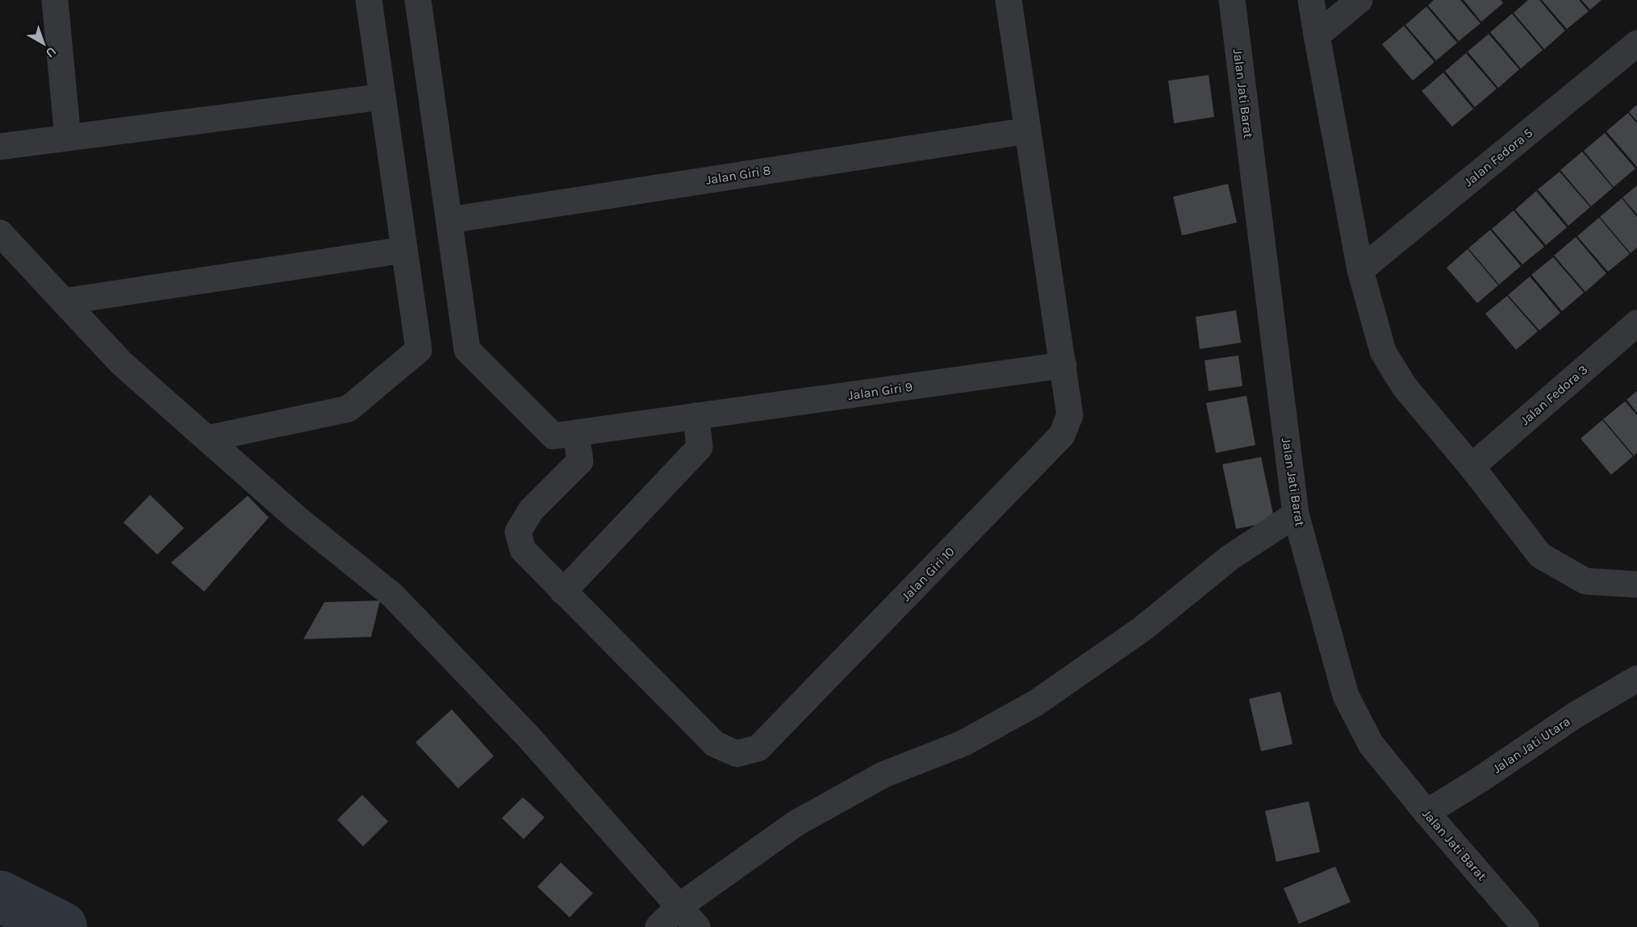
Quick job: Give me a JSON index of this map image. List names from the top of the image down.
{
  "streets": {
    "street": [
      "Jalan Jati Barat",
      "Jalan Fedora 5",
      "Jalan Giri 8",
      "Jalan Giri 9",
      "Jalan Fedora 3",
      "Jalan Giri 10",
      "Jalan Jati Utara"
    ]
  },
  "crossings": [
    ["Jalan Jati Barat", "Jalan Jati Utara"],
    ["Jalan Giri 8", "Jalan Giri 10"],
    ["Jalan Giri 9", "Jalan Giri 10"]
  ],
  "north": "bottom right"
}
